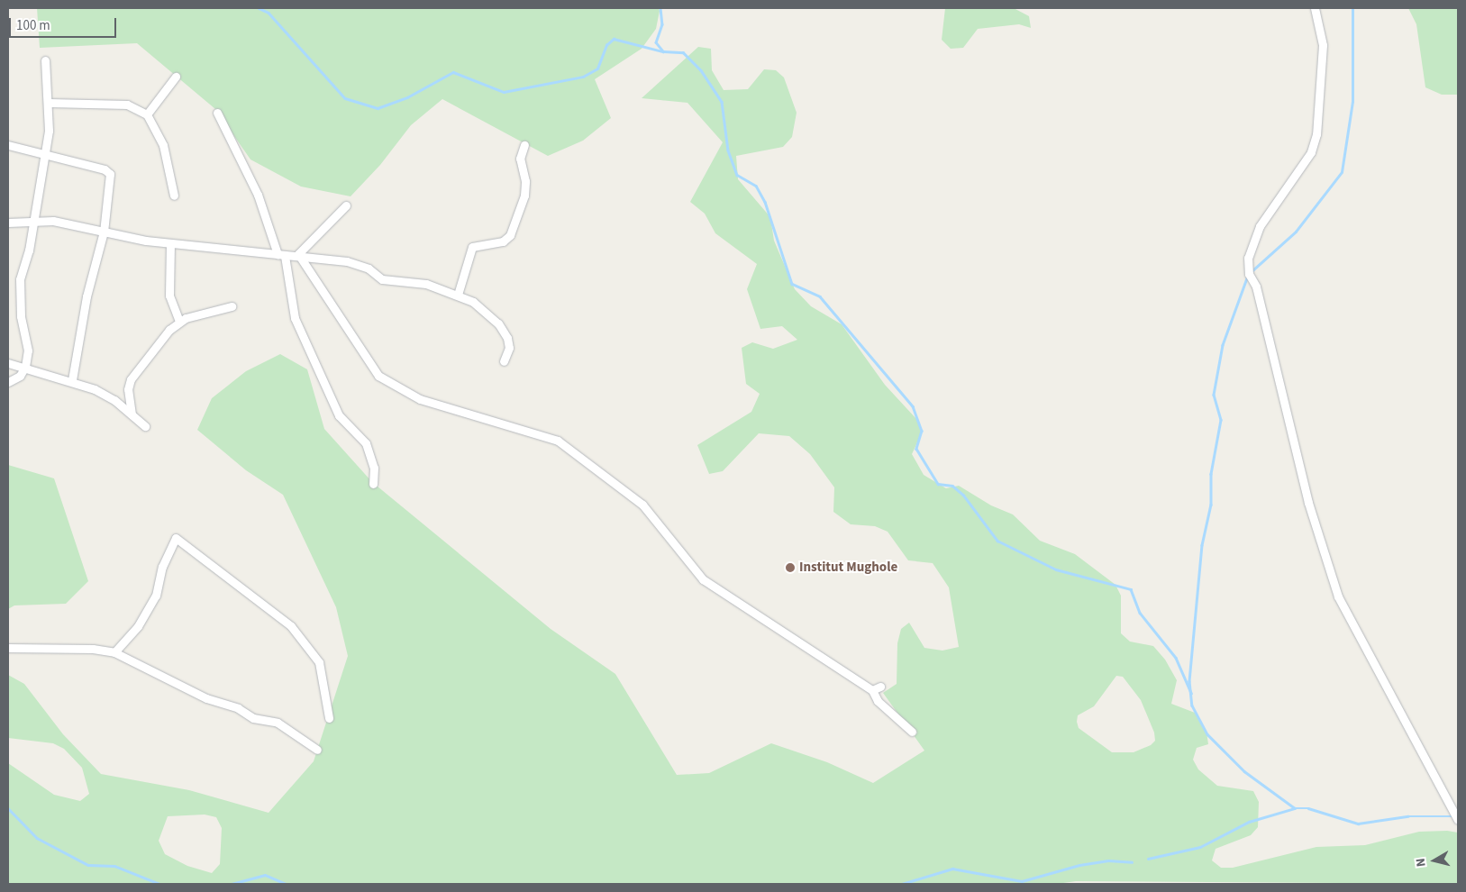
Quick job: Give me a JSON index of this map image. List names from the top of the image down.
{
  "places": ["Institut Mughole"],
  "scale_bar": "100 m",
  "north": "left"
}
